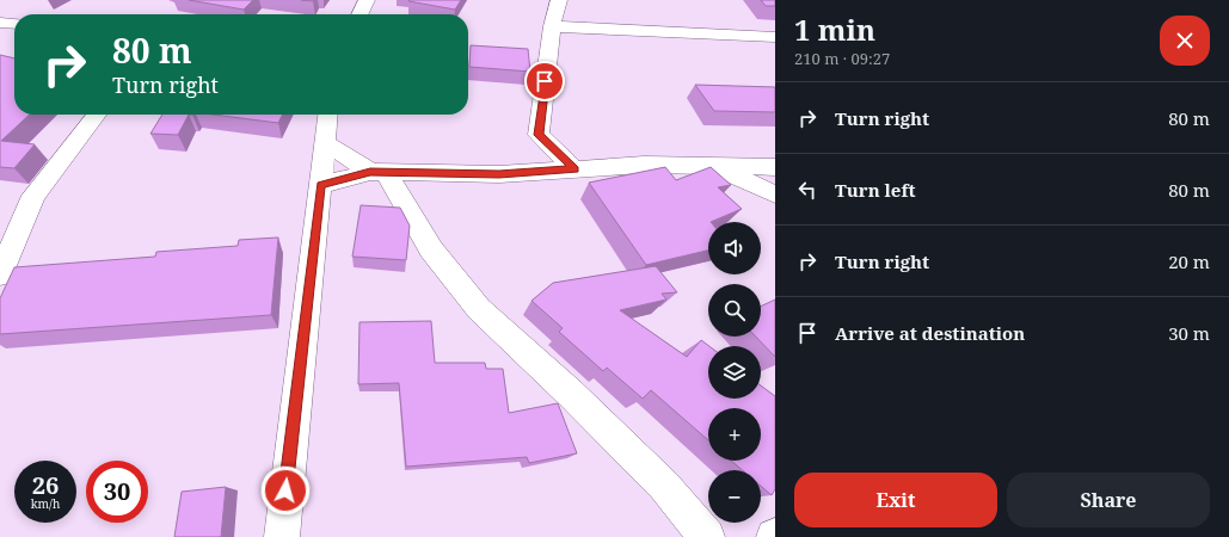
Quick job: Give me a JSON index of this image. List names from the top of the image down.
{
  "page": {
    "heading": ["1 min", "210 m · 09:27"],
    "turn": ["80 m", "Turn right"],
    "list": [
      {
        "name": "Turn right",
        "value": "80 m"
      },
      {
        "name": "Turn left",
        "value": "80 m"
      },
      {
        "name": "Turn right",
        "value": "20 m"
      },
      {
        "name": "Arrive at destination",
        "value": "30 m"
      }
    ],
    "map_buttons": ["+", "−"],
    "speed": "26 km/h",
    "limit": "30",
    "buttons": ["Exit", "Share"]
  }
}
